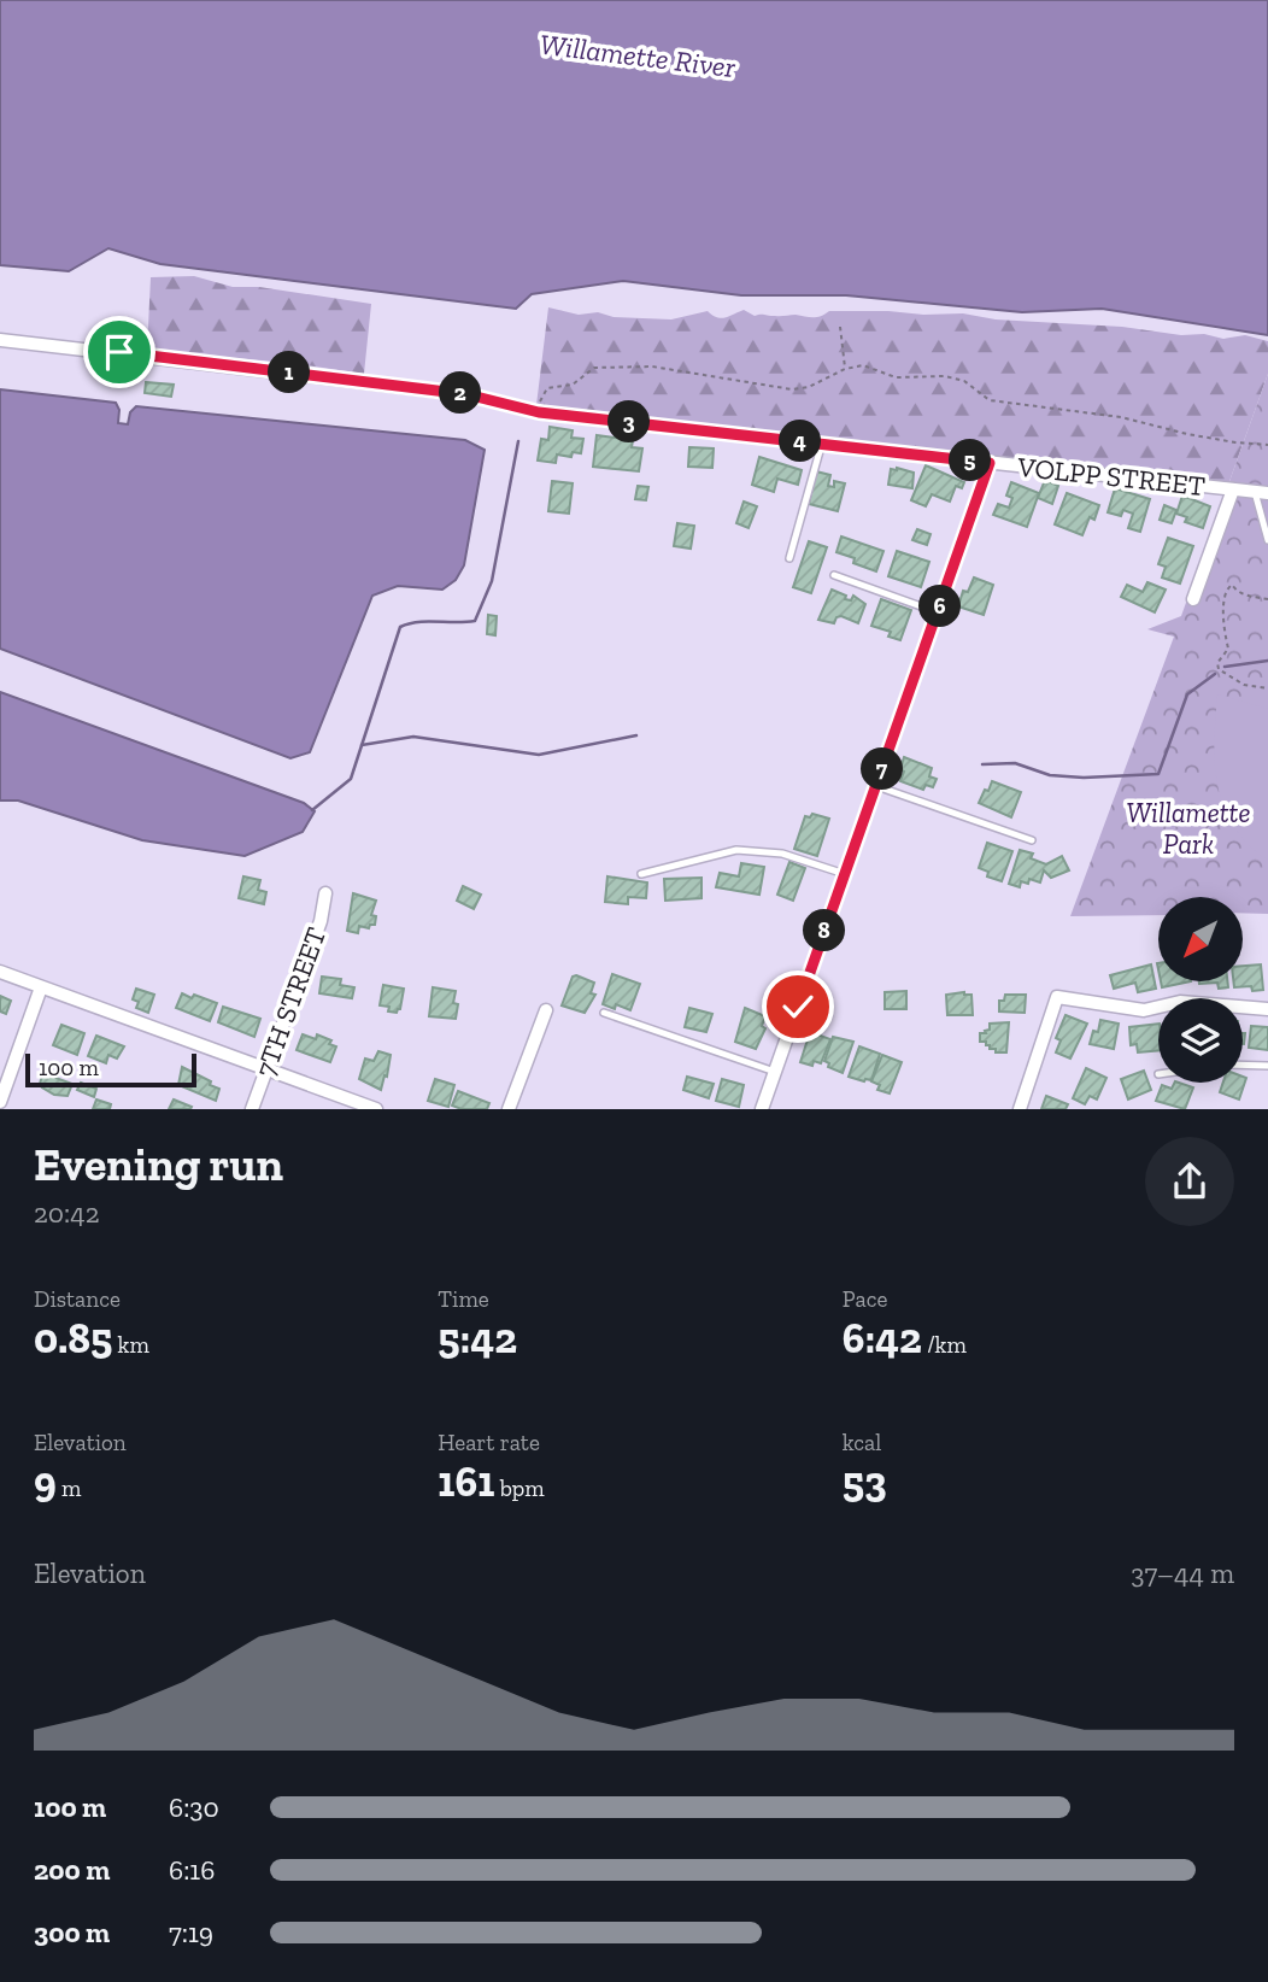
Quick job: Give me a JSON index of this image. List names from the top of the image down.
{
  "streets": {
    "street": ["VOLPP STREET", "7TH STREET"]
  },
  "water": ["Willamette River"],
  "parks": ["Willamette Park"],
  "scale_bar": "100 m",
  "north": "bottom left",
  "page": {
    "pins": [
      "1",
      "2",
      "3",
      "4",
      "5",
      "6",
      "7",
      "8"
    ],
    "scale": "100 m",
    "heading": ["Evening run", "20:42"],
    "stats": [
      ["Distance", "0.85 km"],
      ["Time", "5:42"],
      ["Pace", "6:42 /km"],
      ["Elevation", "9 m"],
      ["Heart rate", "161 bpm"],
      ["kcal", "53"]
    ],
    "chart": ["Elevation", "37–44 m"],
    "list": [
      {
        "name": "100 m",
        "note": "6:30"
      },
      {
        "name": "200 m",
        "note": "6:16"
      },
      {
        "name": "300 m",
        "note": "7:19"
      }
    ]
  }
}
